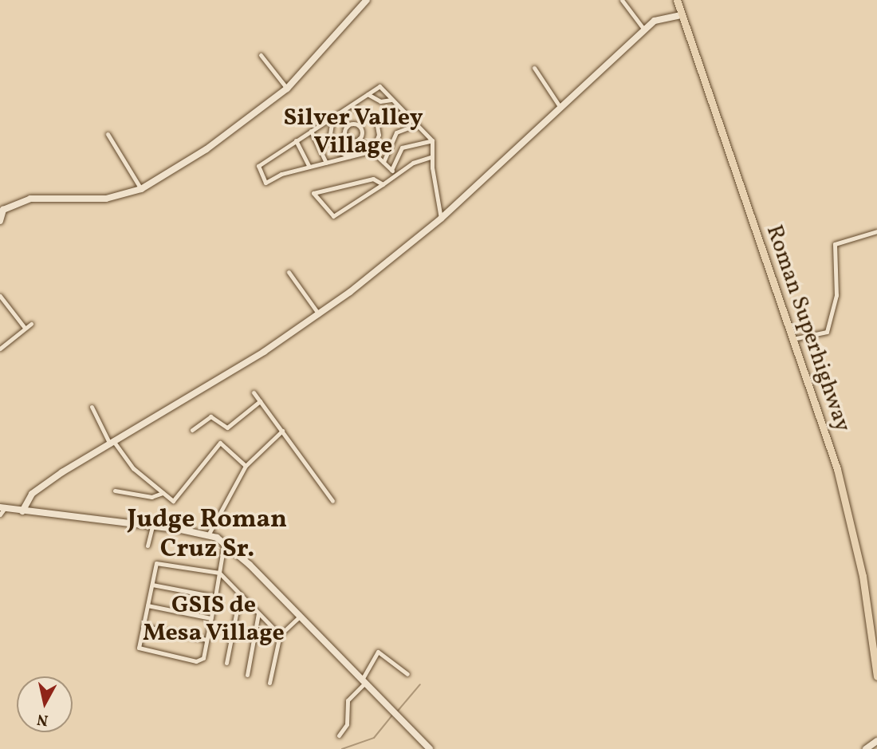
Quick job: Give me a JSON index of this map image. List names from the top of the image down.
{
  "streets": {
    "main road": ["Roman Superhighway"]
  },
  "districts": ["Silver Valley Village", "Judge Roman Cruz Sr.", "GSIS de Mesa Village"],
  "north": "bottom"
}
